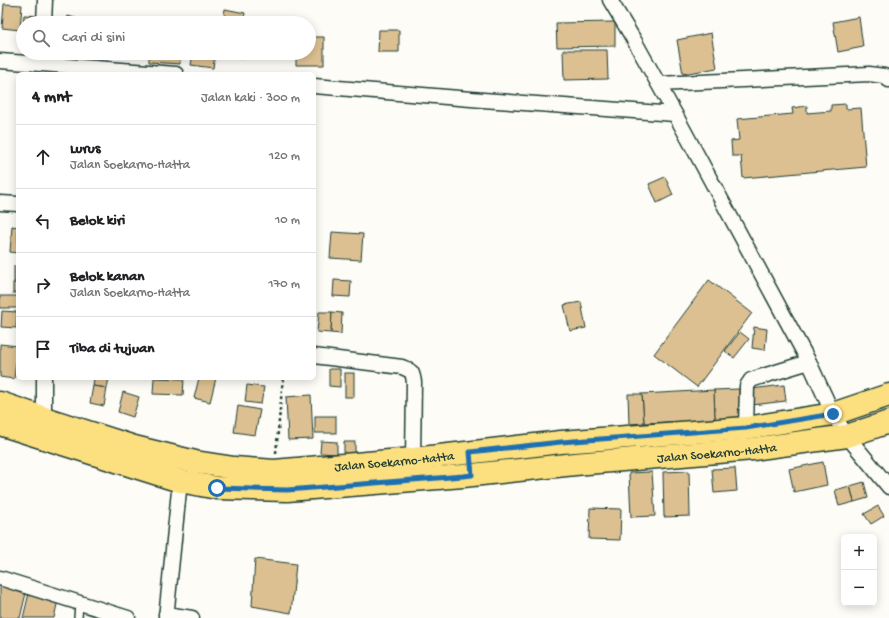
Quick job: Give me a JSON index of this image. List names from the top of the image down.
{
  "streets": {
    "main road": ["Jalan Soekarno-Hatta"]
  },
  "page": {
    "search": "Cari di sini",
    "heading": ["4 mnt", "Jalan kaki · 300 m"],
    "list": [
      ["Lurus", "Jalan Soekarno-Hatta", "120 m"],
      ["Belok kiri", "10 m"],
      ["Belok kanan", "Jalan Soekarno-Hatta", "170 m"],
      "Tiba di tujuan"
    ],
    "map_buttons": ["+", "−"]
  }
}
